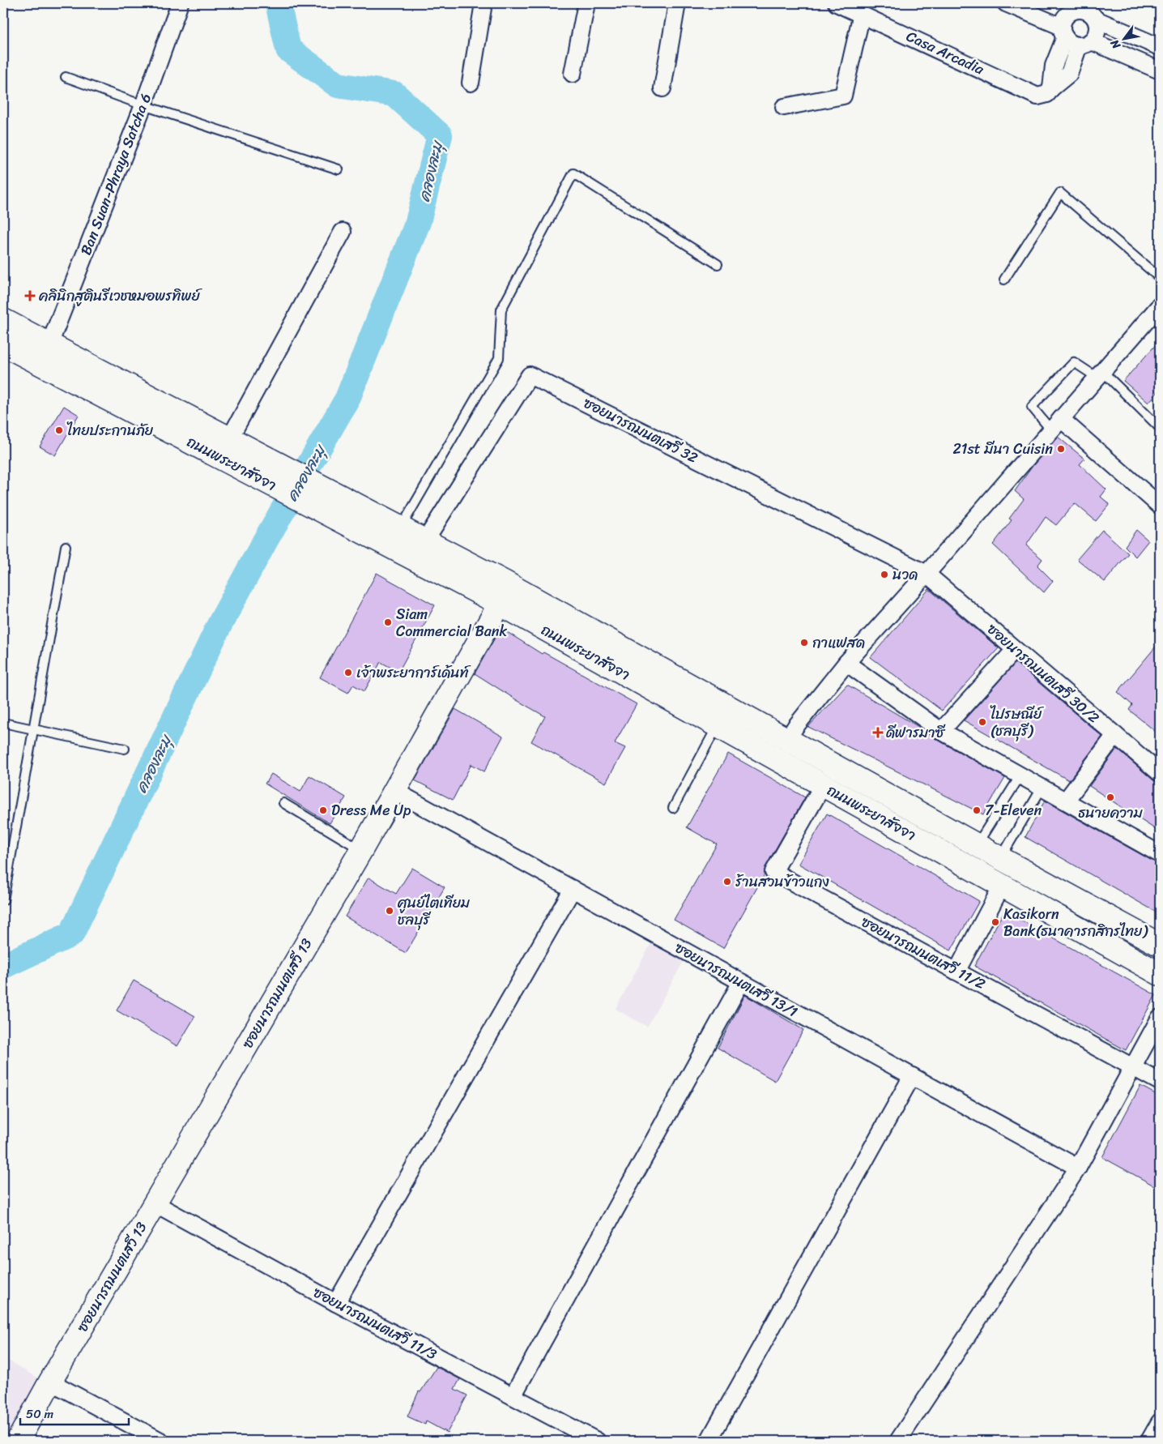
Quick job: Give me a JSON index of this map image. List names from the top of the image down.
{
  "streets": {
    "main road": ["ถนนพระยาสัจจา", "ซอยนารถมนตเสวี 13"],
    "street": [
      "Casa Arcadia",
      "Ban Suan-Phraya Satcha 6",
      "ซอยนารถมนตเสวี 32",
      "ซอยนารถมนตเสวี 30/2",
      "ซอยนารถมนตเสวี 11/2",
      "ซอยนารถมนตเสวี 13/1",
      "ซอยนารถมนตเสวี 11/3"
    ]
  },
  "crossings": [
    ["Ban Suan-Phraya Satcha 6", "ถนนพระยาสัจจา"],
    ["ซอยนารถมนตเสวี 32", "ถนนพระยาสัจจา"],
    ["ซอยนารถมนตเสวี 32", "ซอยนารถมนตเสวี 30/2"],
    ["ถนนพระยาสัจจา", "ซอยนารถมนตเสวี 11/2"],
    ["ถนนพระยาสัจจา", "ซอยนารถมนตเสวี 13"],
    ["ซอยนารถมนตเสวี 13/1", "ซอยนารถมนตเสวี 13"],
    ["ซอยนารถมนตเสวี 13", "ซอยนารถมนตเสวี 11/3"]
  ],
  "water": ["คลองละมุ"],
  "places": {
    "health": ["คลินิกสูตินรีเวชหมอพรทิพย์", "ดีฟารมาซี"],
    "other": [
      "ไทยประกานภัย",
      "21st มีนา Cuisin",
      "นวด",
      "Siam Commercial Bank",
      "กาแฟสด",
      "เจ้าพระยาการ์เด้นท์",
      "ไปรษณีย์ (ชลบุรี)",
      "ธนายความ",
      "Dress Me Up",
      "7-Eleven",
      "ร้านสวนข้าวแกง",
      "ศูนย์ไตเทียม ชลบุรี",
      "Kasikorn Bank(ธนาคารกสิกรไทย)"
    ]
  },
  "scale_bar": "50 m",
  "north": "bottom left"
}
